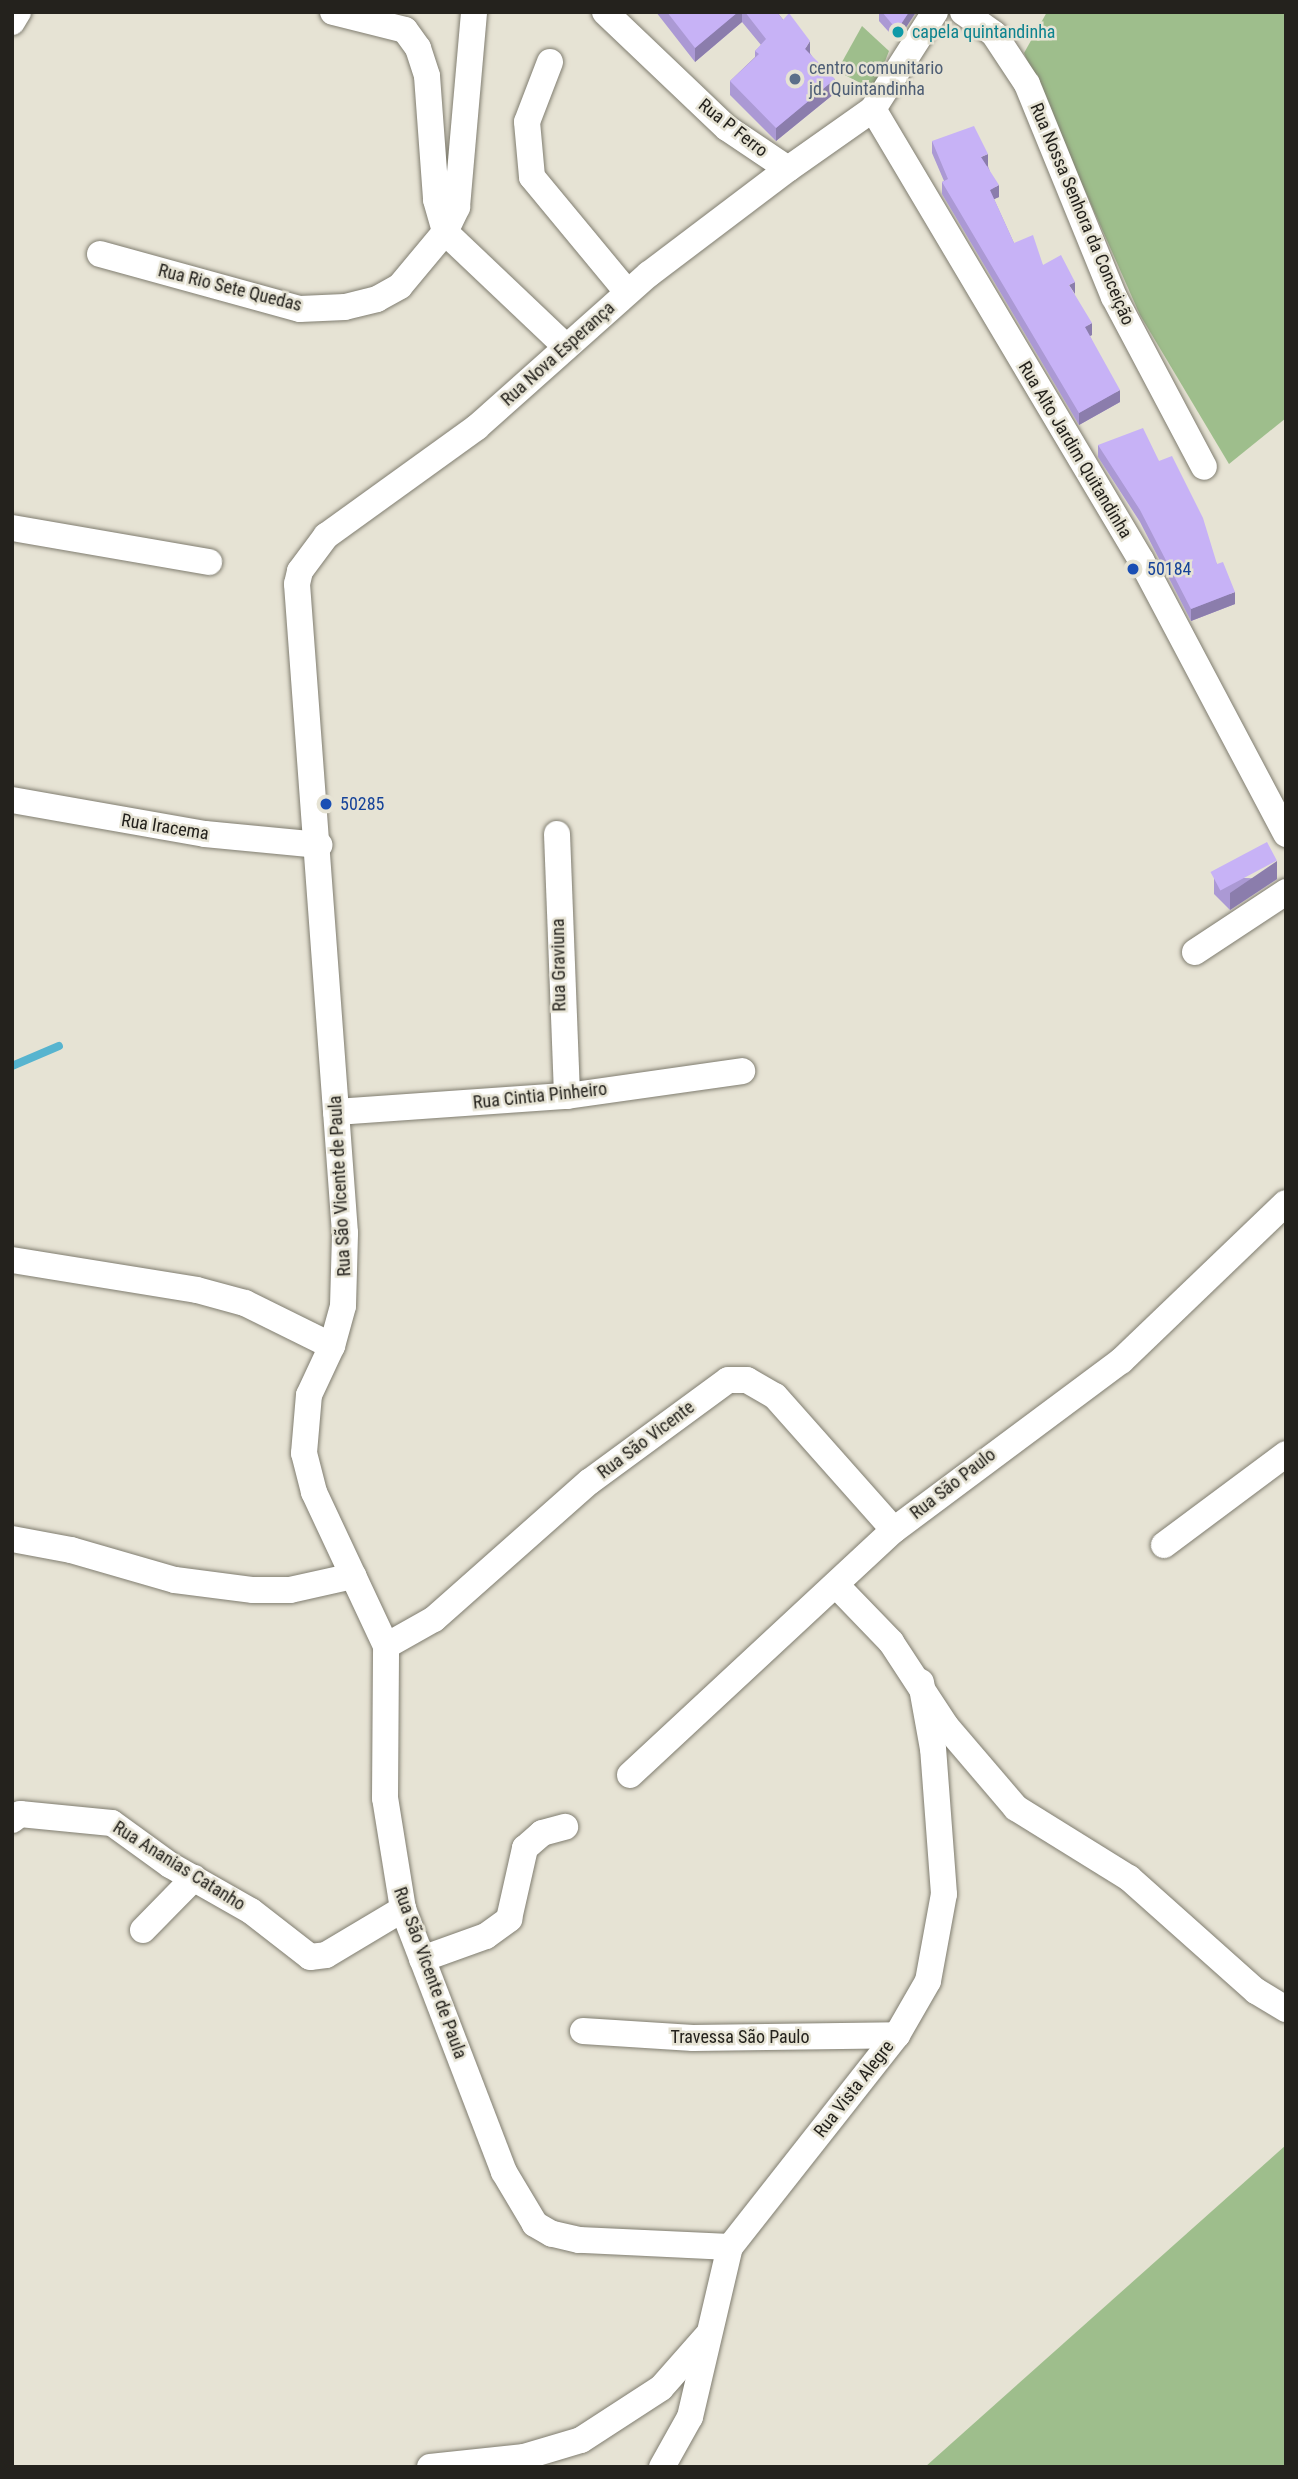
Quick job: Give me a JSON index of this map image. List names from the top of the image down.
{
  "streets": {
    "street": [
      "Rua P Ferro",
      "Rua Nossa Senhora da Conceição",
      "Rua Rio Sete Quedas",
      "Rua Nova Esperança",
      "Rua Alto Jardim Quitandinha",
      "Rua Iracema",
      "Rua Graviuna",
      "Rua Cintia Pinheiro",
      "Rua São Vicente de Paula",
      "Rua São Vicente",
      "Rua São Paulo",
      "Rua Ananias Catanho",
      "Travessa São Paulo",
      "Rua Vista Alegre"
    ]
  },
  "crossings": [
    ["Rua P Ferro", "Rua Nova Esperança"],
    ["Rua Nova Esperança", "Rua São Vicente de Paula"],
    ["Rua Iracema", "Rua São Vicente de Paula"],
    ["Rua Graviuna", "Rua Cintia Pinheiro"],
    ["Rua Cintia Pinheiro", "Rua São Vicente de Paula"],
    ["Rua São Vicente de Paula", "Rua São Vicente"],
    ["Rua São Vicente de Paula", "Rua Ananias Catanho"],
    ["Rua São Vicente de Paula", "Rua Vista Alegre"],
    ["Rua São Vicente", "Rua São Paulo"],
    ["Travessa São Paulo", "Rua Vista Alegre"]
  ],
  "places": [
    "capela quintandinha",
    "centro comunitario jd. Quintandinha",
    "50184",
    "50285"
  ]
}
